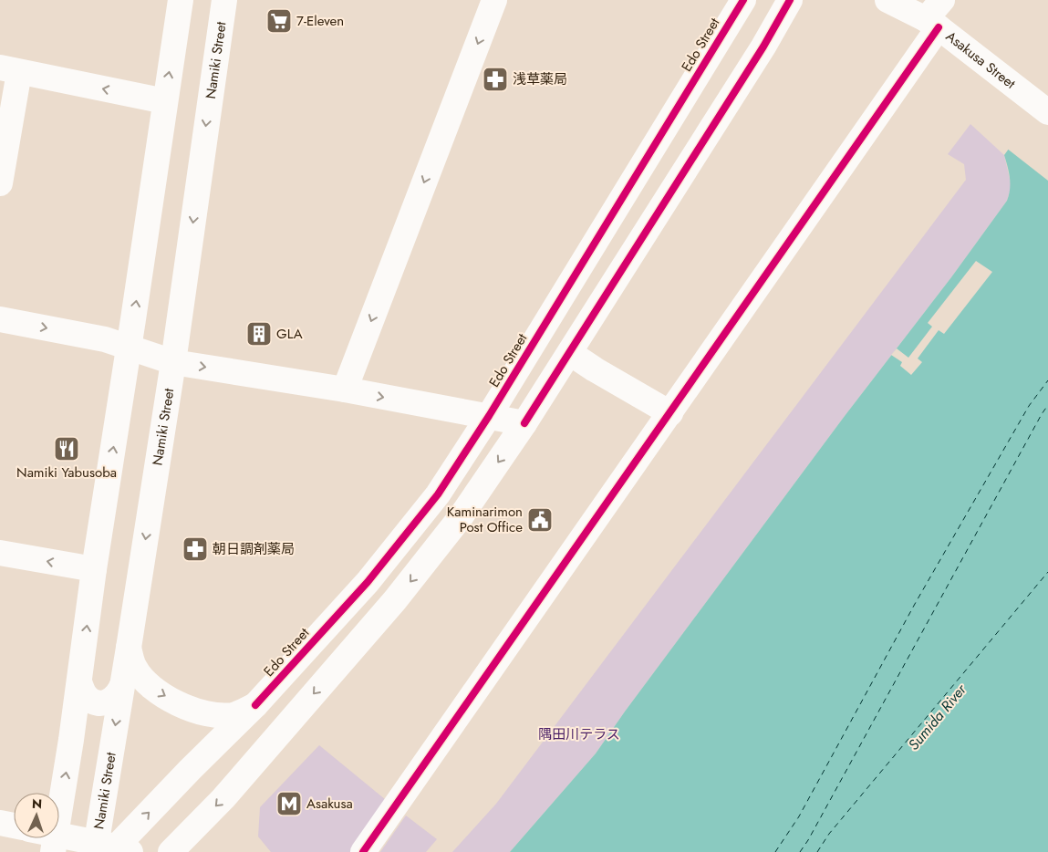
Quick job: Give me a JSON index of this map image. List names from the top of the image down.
{
  "streets": {
    "main road": ["Edo Street", "Asakusa Street", "Namiki Street"]
  },
  "crossings": [
    ["Edo Street", "Namiki Street"]
  ],
  "water": ["Sumida River"],
  "parks": ["隅田川テラス"],
  "places": {
    "supermarket": ["7-Eleven"],
    "pharmacy": ["浅草薬局", "朝日調剤薬局"],
    "building": ["GLA"],
    "restaurant": ["Namiki Yabusoba"],
    "public building": ["Kaminarimon Post Office"],
    "metro station": ["Asakusa"]
  },
  "north": "top"
}
